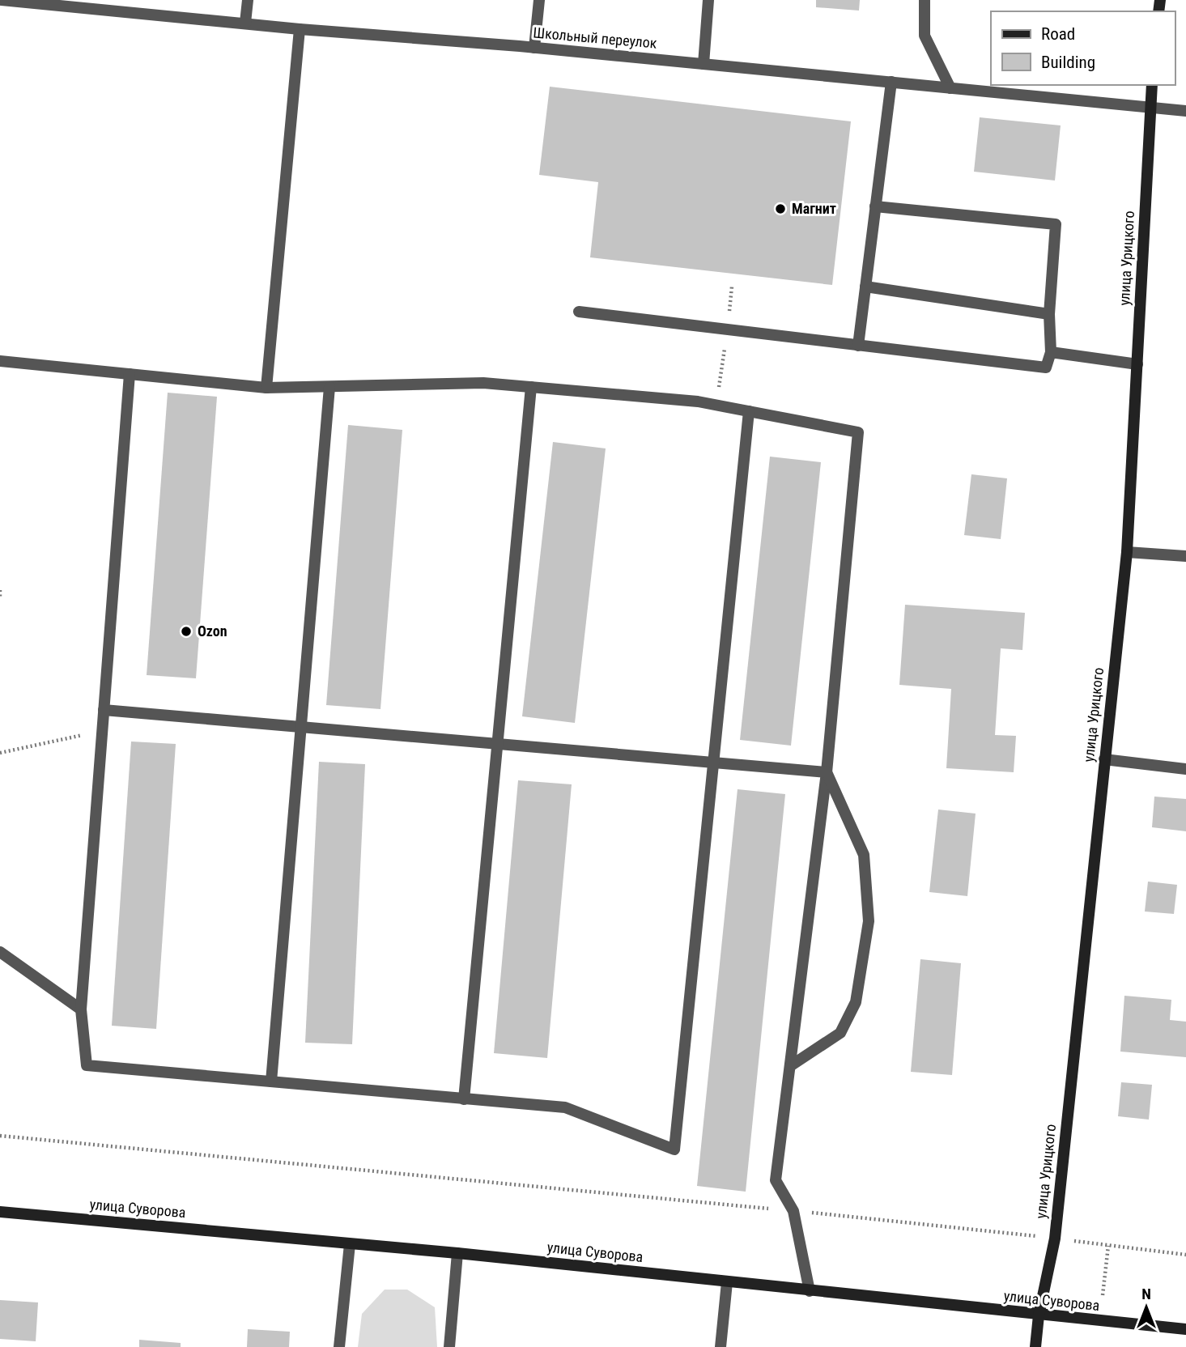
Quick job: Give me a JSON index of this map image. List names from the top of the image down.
{
  "streets": {
    "street": ["Школьный переулок", "улица Урицкого", "улица Суворова"]
  },
  "crossings": [
    ["Школьный переулок", "улица Урицкого"],
    ["улица Урицкого", "улица Суворова"]
  ],
  "places": ["Магнит", "Ozon"],
  "legend": ["Road", "Building"],
  "north": "top"
}
